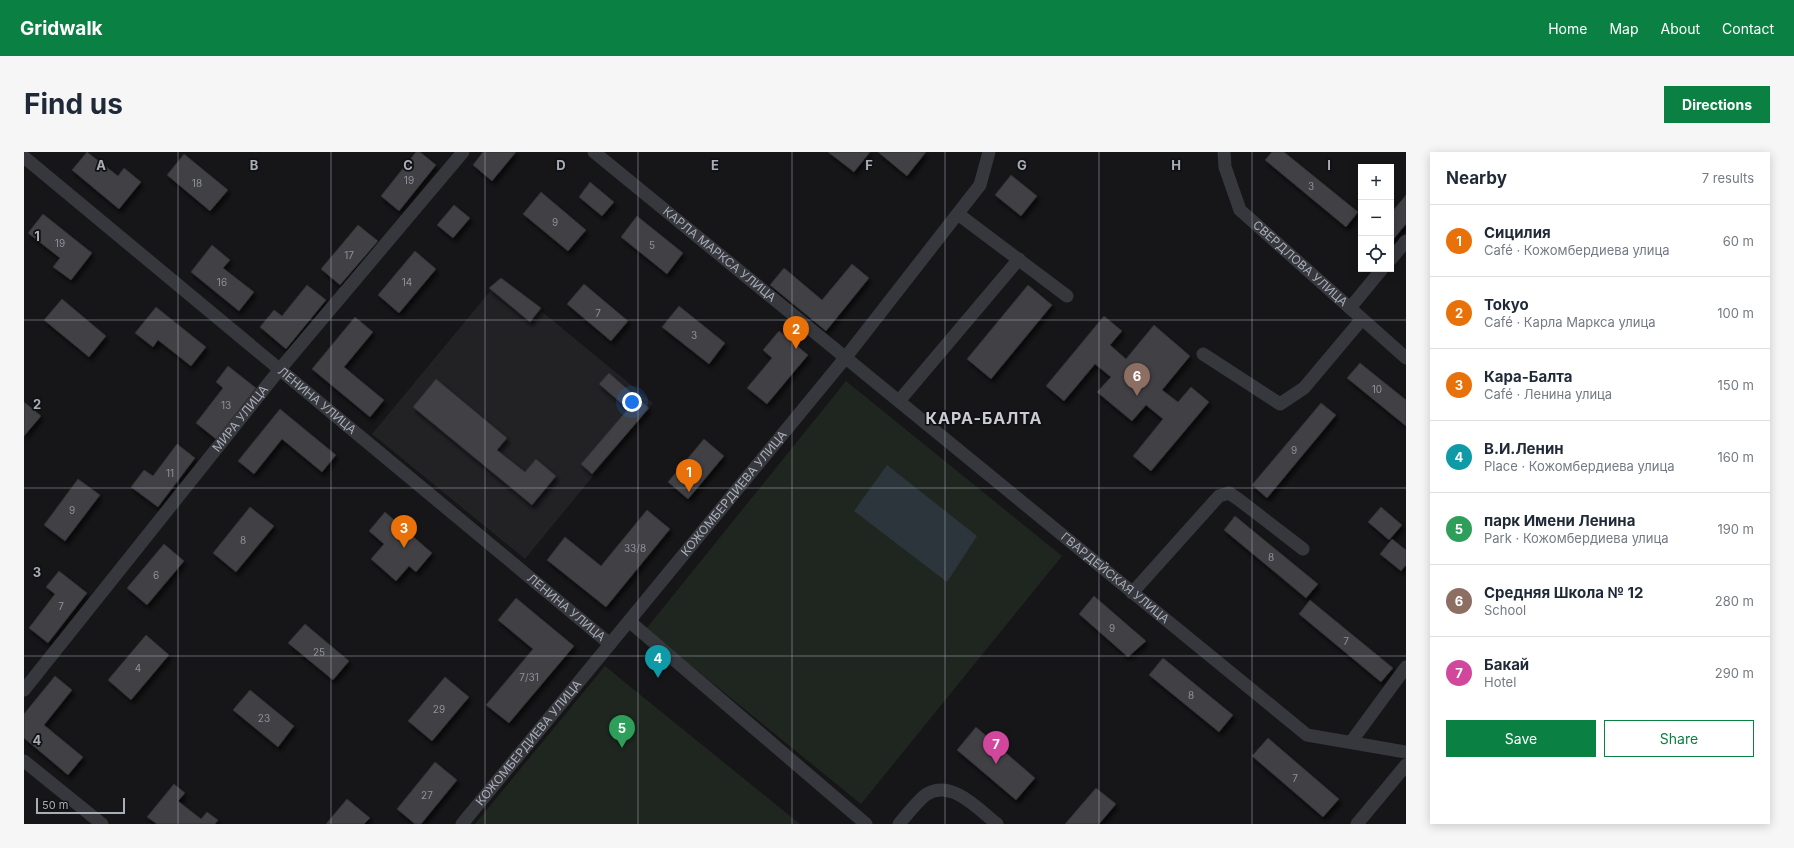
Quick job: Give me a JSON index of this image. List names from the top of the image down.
{
  "streets": {
    "street": [
      "КАРЛА МАРКСА УЛИЦА",
      "СВЕРДЛОВА УЛИЦА",
      "ЛЕНИНА УЛИЦА",
      "МИРА УЛИЦА",
      "КОЖОМБЕРДИЕВА УЛИЦА",
      "ГВАРДЕЙСКАЯ УЛИЦА"
    ]
  },
  "crossings": [
    ["КАРЛА МАРКСА УЛИЦА", "КОЖОМБЕРДИЕВА УЛИЦА"],
    ["КАРЛА МАРКСА УЛИЦА", "ГВАРДЕЙСКАЯ УЛИЦА"],
    ["ЛЕНИНА УЛИЦА", "МИРА УЛИЦА"],
    ["ЛЕНИНА УЛИЦА", "КОЖОМБЕРДИЕВА УЛИЦА"],
    ["КОЖОМБЕРДИЕВА УЛИЦА", "ГВАРДЕЙСКАЯ УЛИЦА"]
  ],
  "districts": ["КАРА-БАЛТА"],
  "house_numbers": [
    "19",
    "18",
    "3",
    "9",
    "19",
    "5",
    "17",
    "16",
    "14",
    "7",
    "3",
    "10",
    "13",
    "9",
    "11",
    "9",
    "8",
    "33/8",
    "8",
    "6",
    "7",
    "9",
    "7",
    "25",
    "4",
    "7/31",
    "8",
    "29",
    "23",
    "7",
    "27"
  ],
  "scale_bar": "50 m",
  "page": {
    "header": "Gridwalk",
    "nav": [
      "Home",
      "Map",
      "About",
      "Contact"
    ],
    "buttons": [
      "Directions",
      ["Save", "Share"]
    ],
    "title": "Find us",
    "heading": ["Nearby", "7 results"],
    "map_buttons": ["+", "−"],
    "list": [
      {
        "mark": "1",
        "name": "Сицилия",
        "note": "Café · Кожомбердиева улица",
        "value": "60 m"
      },
      {
        "mark": "2",
        "name": "Tokyo",
        "note": "Café · Карла Маркса улица",
        "value": "100 m"
      },
      {
        "mark": "3",
        "name": "Кара-Балта",
        "note": "Café · Ленина улица",
        "value": "150 m"
      },
      {
        "mark": "4",
        "name": "В.И.Ленин",
        "note": "Place · Кожомбердиева улица",
        "value": "160 m"
      },
      {
        "mark": "5",
        "name": "парк Имени Ленина",
        "note": "Park · Кожомбердиева улица",
        "value": "190 m"
      },
      {
        "mark": "6",
        "name": "Средняя Школа № 12",
        "note": "School",
        "value": "280 m"
      },
      {
        "mark": "7",
        "name": "Бакай",
        "note": "Hotel",
        "value": "290 m"
      }
    ],
    "pins": [
      "2",
      "6",
      "1",
      "3",
      "4",
      "5",
      "7"
    ],
    "scale": "50 m"
  },
  "grid": {
    "columns": [
      "A",
      "B",
      "C",
      "D",
      "E",
      "F",
      "G",
      "H",
      "I"
    ],
    "rows": [
      "1",
      "2",
      "3",
      "4"
    ]
  }
}
